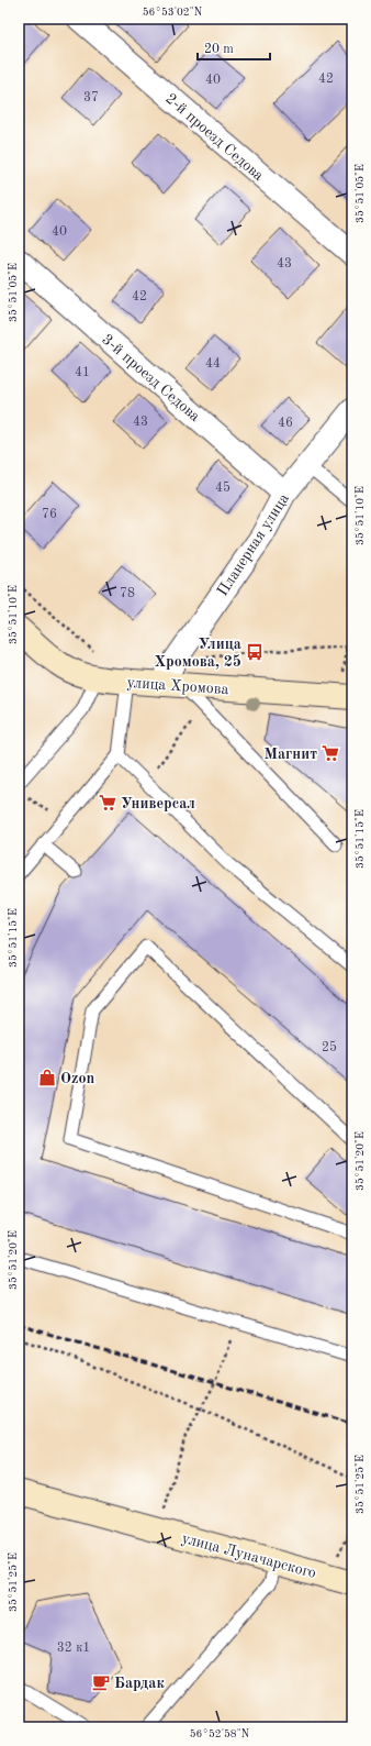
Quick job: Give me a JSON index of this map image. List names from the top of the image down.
{
  "streets": {
    "main road": ["улица Хромова", "улица Луначарского"],
    "street": ["2-й проезд Седова", "3-й проезд Седова", "Планерная улица"]
  },
  "crossings": [
    ["3-й проезд Седова", "Планерная улица"],
    ["Планерная улица", "улица Хромова"]
  ],
  "places": {
    "bus stop": ["Улица Хромова, 25"],
    "supermarket": ["Магнит", "Универсал"],
    "shop": ["Ozon"],
    "cafe": ["Бардак"]
  },
  "house_numbers": [
    "42",
    "40",
    "37",
    "40",
    "43",
    "42",
    "44",
    "41",
    "43",
    "46",
    "45",
    "76",
    "78",
    "25",
    "32 к1"
  ],
  "scale_bar": "20 m",
  "coordinates": [
    "56°53'02\"N",
    "35°51'05\"E",
    "35°51'10\"E",
    "35°51'15\"E",
    "35°51'20\"E",
    "35°51'25\"E",
    "56°52'58\"N"
  ]
}
